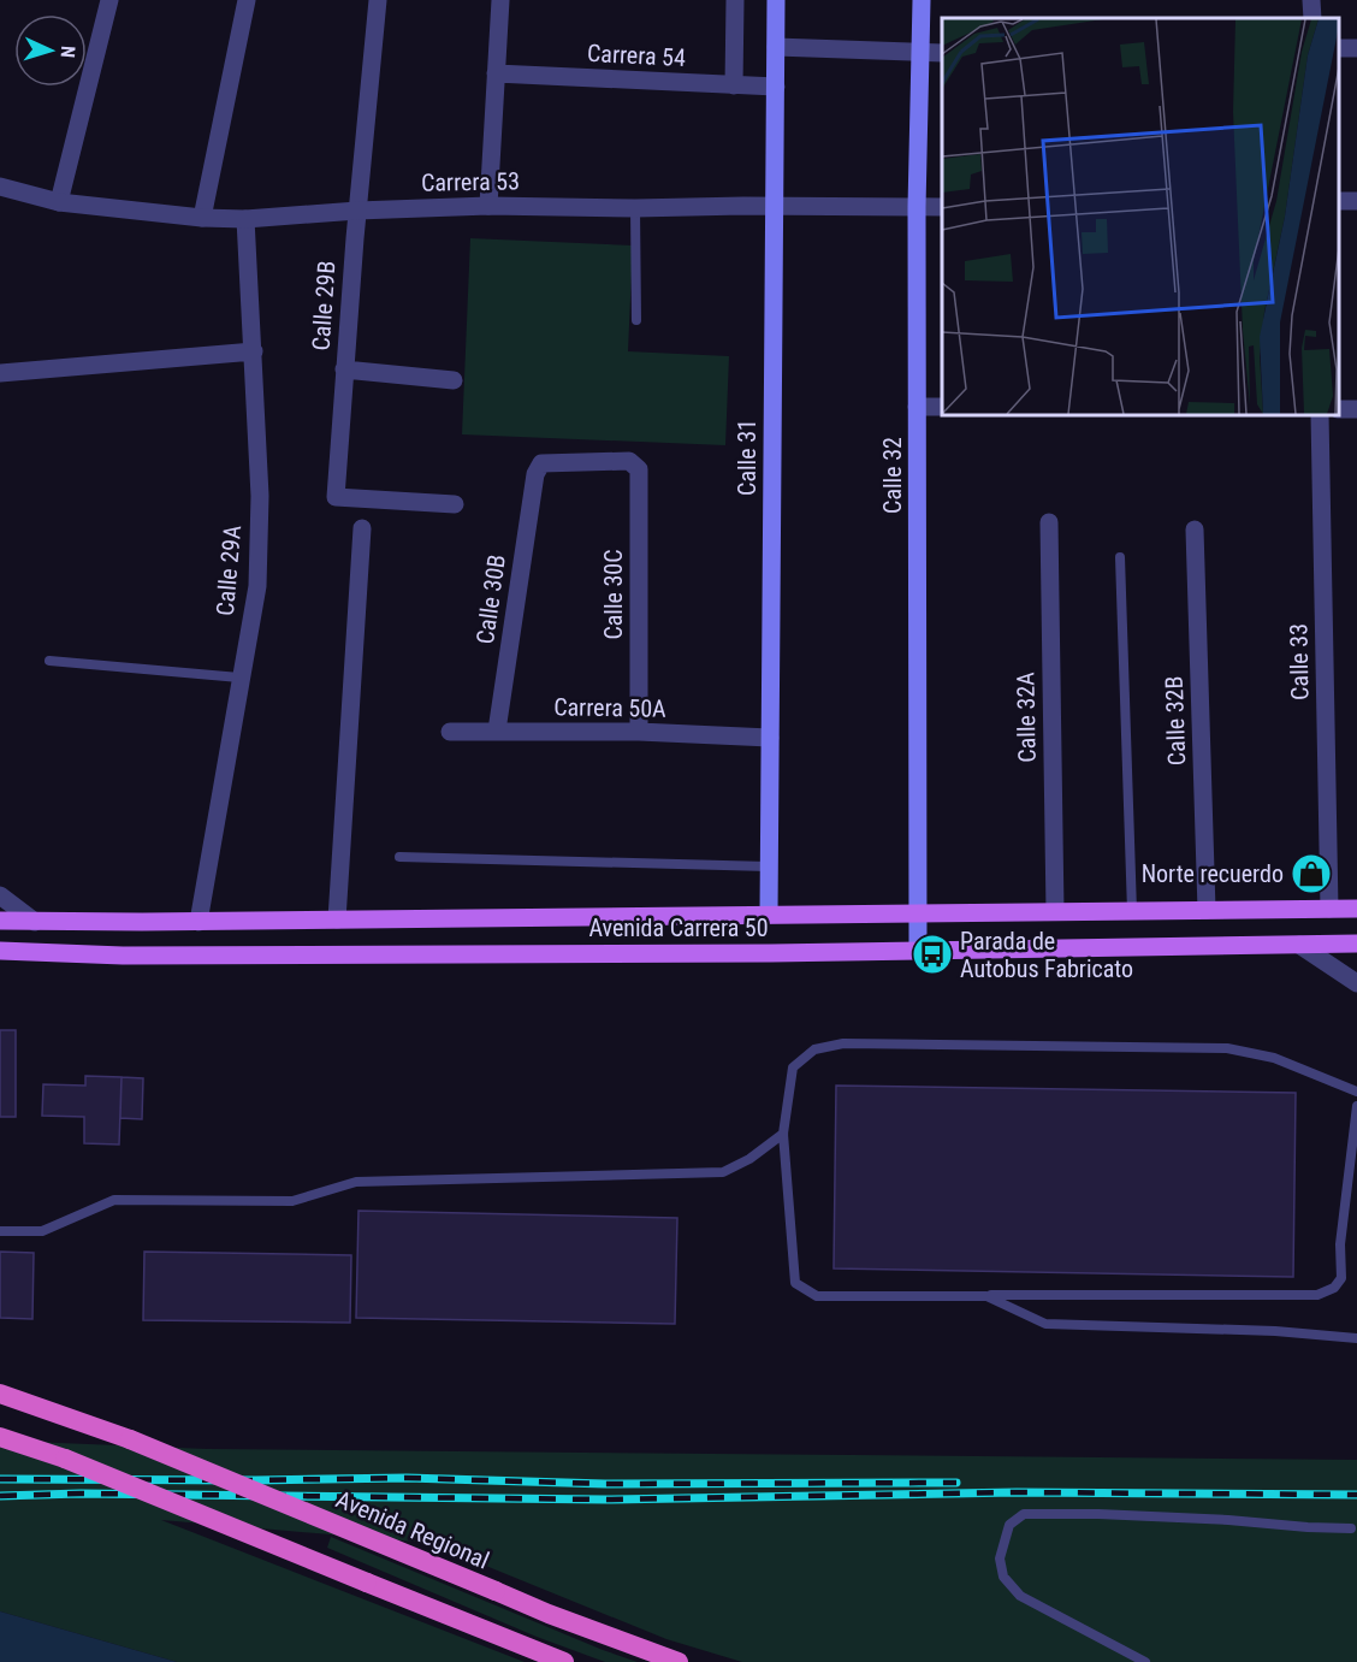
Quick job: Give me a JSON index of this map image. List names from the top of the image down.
{
  "streets": {
    "highway": ["Avenida Regional"],
    "main road": ["Calle 31", "Calle 32", "Avenida Carrera 50"],
    "street": [
      "Carrera 54",
      "Carrera 53",
      "Calle 29B",
      "Calle 29A",
      "Calle 30C",
      "Calle 30B",
      "Calle 33",
      "Carrera 50A",
      "Calle 32A",
      "Calle 32B"
    ]
  },
  "crossings": [
    ["Carrera 54", "Calle 31"],
    ["Carrera 53", "Calle 29B"],
    ["Carrera 53", "Calle 31"],
    ["Carrera 53", "Calle 32"],
    ["Carrera 53", "Calle 29A"],
    ["Calle 31", "Carrera 50A"],
    ["Calle 31", "Avenida Carrera 50"],
    ["Calle 32", "Avenida Carrera 50"],
    ["Calle 29A", "Avenida Carrera 50"],
    ["Calle 30C", "Calle 30B"],
    ["Calle 30C", "Carrera 50A"],
    ["Calle 30B", "Carrera 50A"],
    ["Calle 33", "Avenida Carrera 50"],
    ["Calle 32A", "Avenida Carrera 50"],
    ["Calle 32B", "Avenida Carrera 50"]
  ],
  "places": {
    "shop": ["Norte recuerdo"],
    "bus stop": ["Parada de Autobus Fabricato"]
  },
  "north": "right"
}
